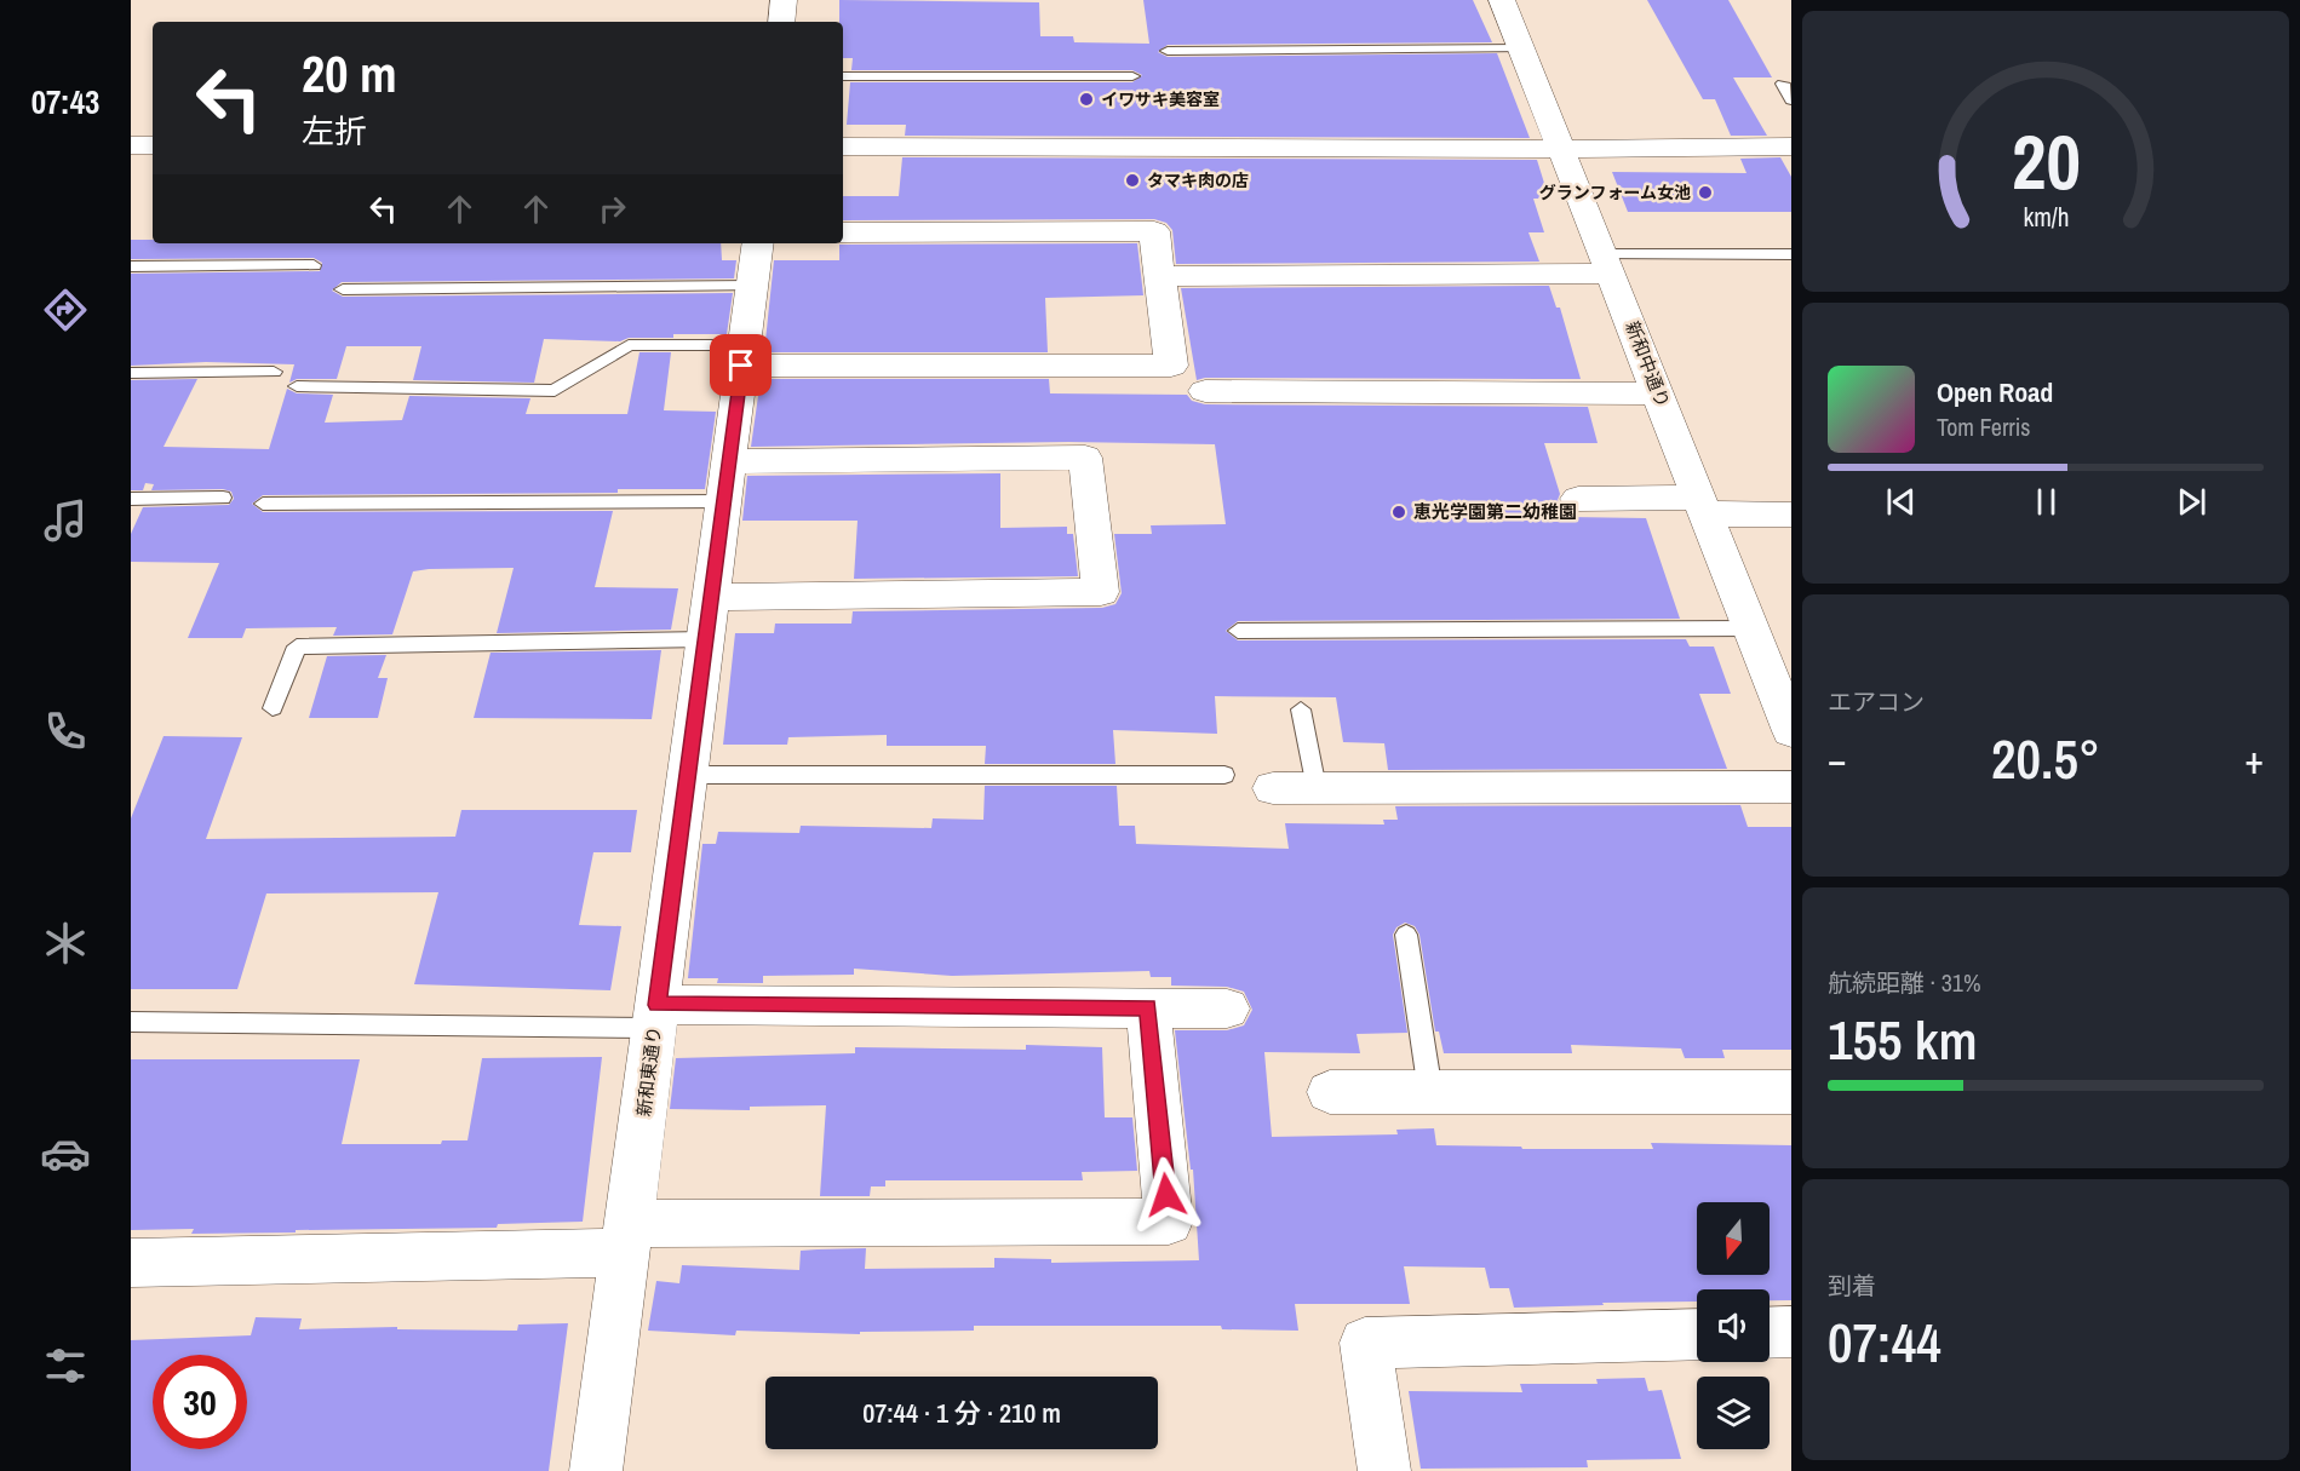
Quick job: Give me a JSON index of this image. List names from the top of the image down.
{
  "streets": {
    "street": ["新和中通り", "新和東通り"]
  },
  "places": [
    "イワサキ美容室",
    "タマキ肉の店",
    "グランフォーム女池",
    "恵光学園第二幼稚園"
  ],
  "north": "bottom",
  "page": {
    "tabs": "07:43",
    "turn": ["20 m", "左折"],
    "song": ["Open Road", "Tom Ferris"],
    "tile": [
      "エアコン",
      ["航続距離 · 31%", "155 km"],
      ["到着", "07:44"]
    ],
    "heat": ["−", "20.5°", "+"],
    "limit": "30",
    "trip": "07:44 · 1 分 · 210 m",
    "gauge": ["20", "km/h"]
  }
}
